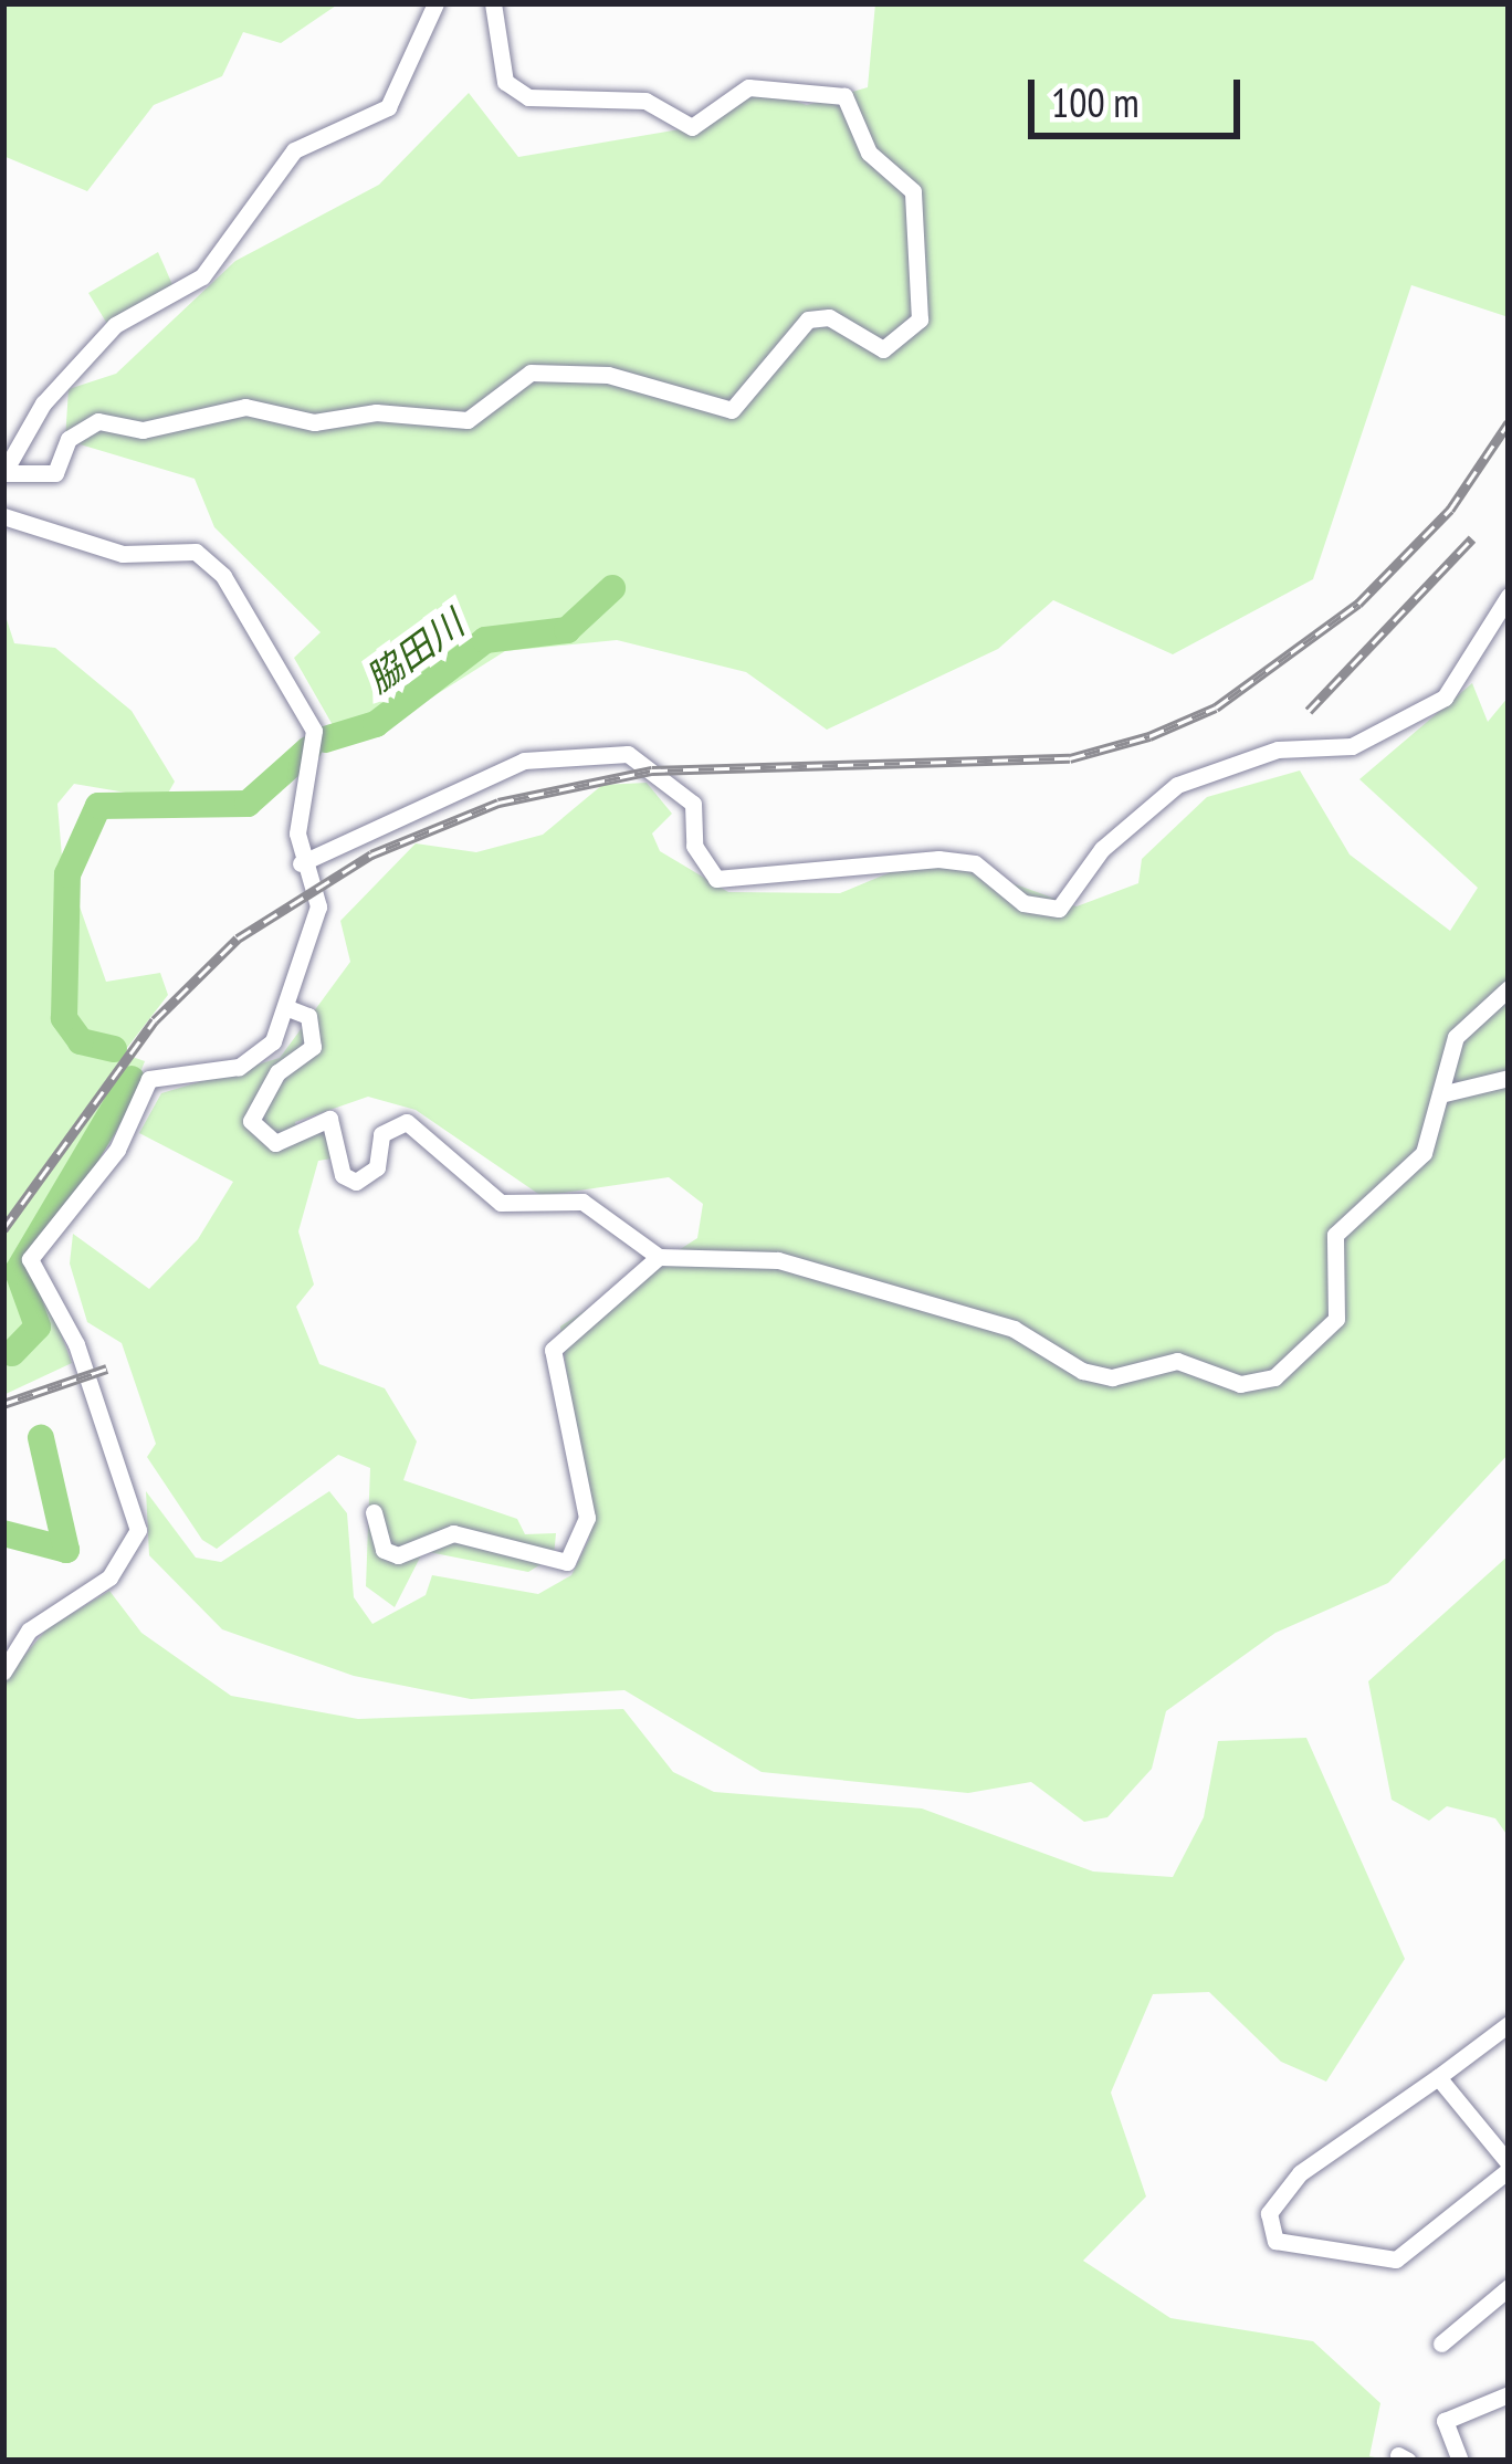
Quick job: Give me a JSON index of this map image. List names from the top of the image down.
{
  "water": ["脇田川"],
  "scale_bar": "100 m"
}
